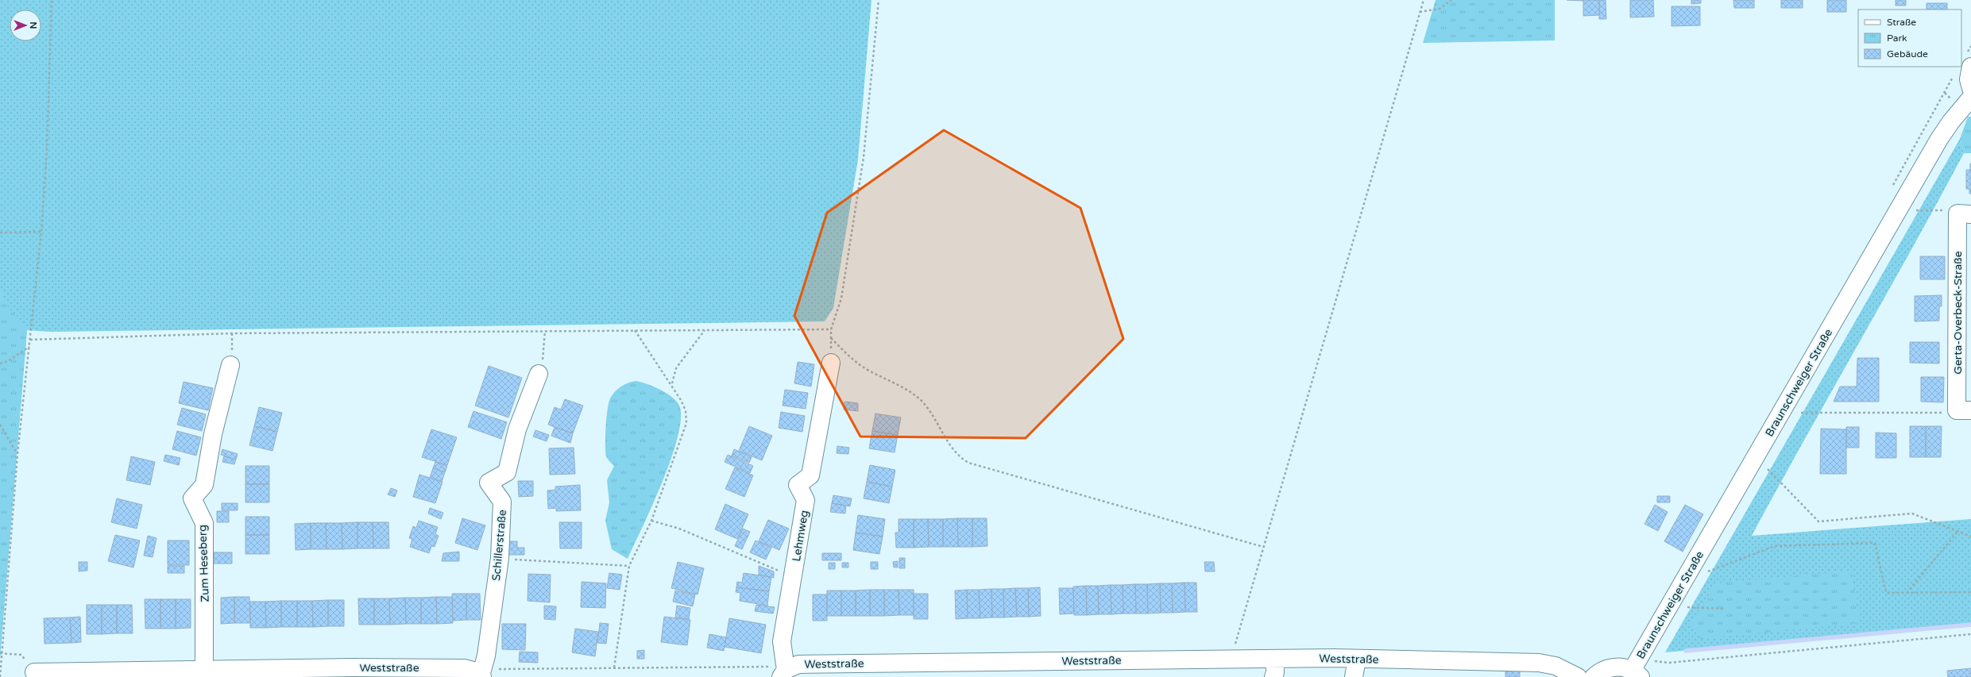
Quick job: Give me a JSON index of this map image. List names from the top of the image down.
{
  "streets": {
    "street": [
      "Gerta-Overbeck-Straße",
      "Braunschweiger Straße",
      "Lehmweg",
      "Schillerstraße",
      "Zum Heseberg",
      "Weststraße"
    ]
  },
  "crossings": [
    ["Lehmweg", "Weststraße"],
    ["Schillerstraße", "Weststraße"],
    ["Zum Heseberg", "Weststraße"]
  ],
  "legend": ["Straße", "Park", "Gebäude"],
  "north": "right"
}
